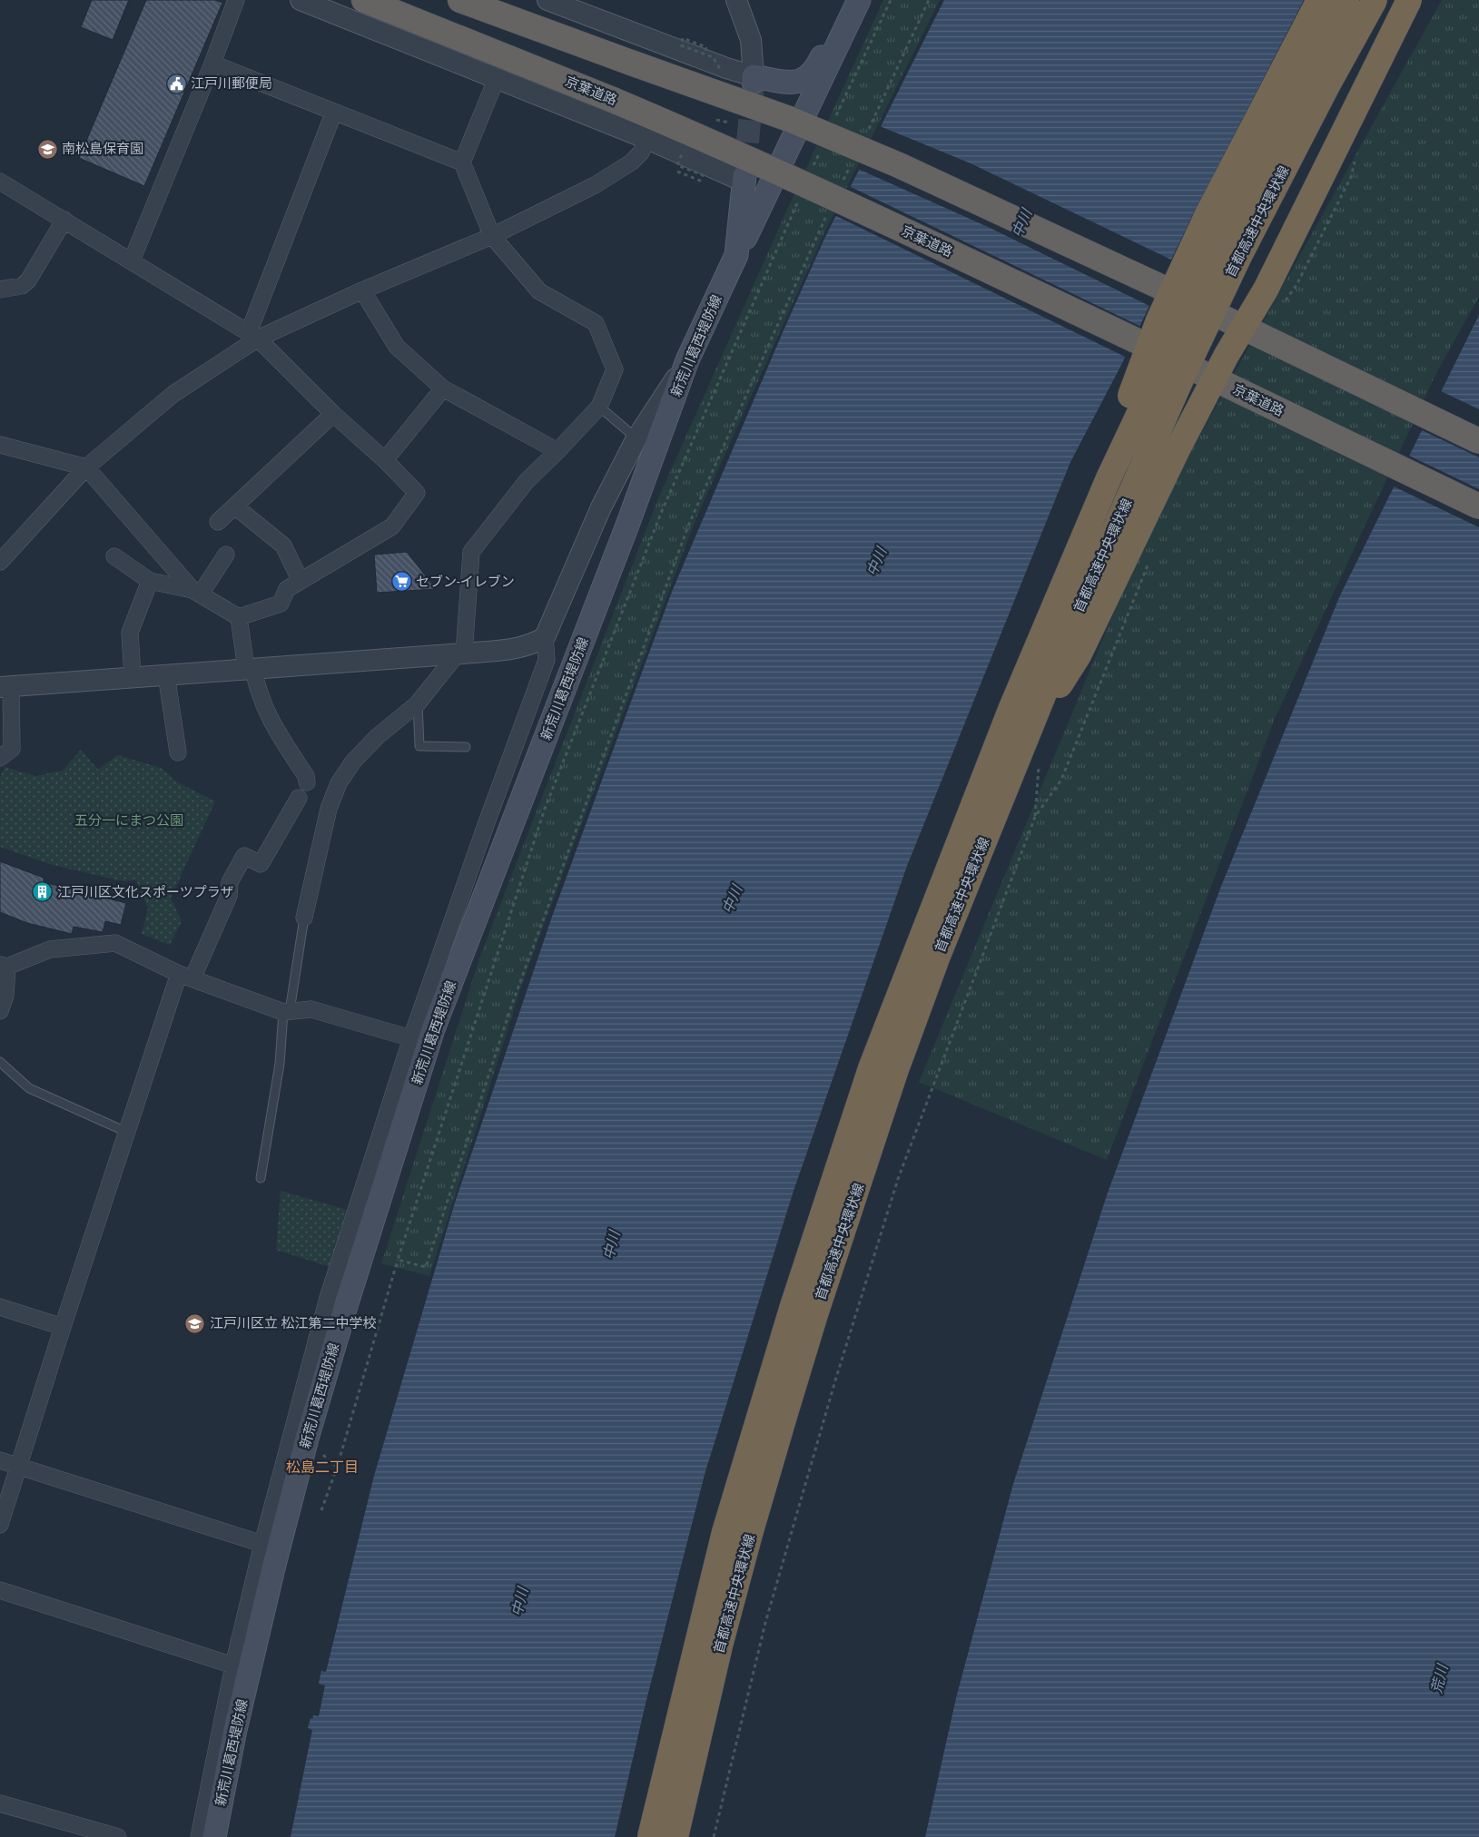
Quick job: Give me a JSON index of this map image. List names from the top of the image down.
{
  "streets": {
    "highway": ["京葉道路", "首都高速中央環状線"],
    "main road": ["新荒川葛西堤防線"]
  },
  "districts": ["松島二丁目"],
  "water": ["中川", "荒川"],
  "parks": ["五分一にまつ公園"],
  "places": {
    "public building": ["江戸川郵便局"],
    "school or university": ["南松島保育園", "江戸川区立 松江第二中学校"],
    "supermarket": ["セブン-イレブン"],
    "building": ["江戸川区文化スポーツプラザ"]
  }
}
